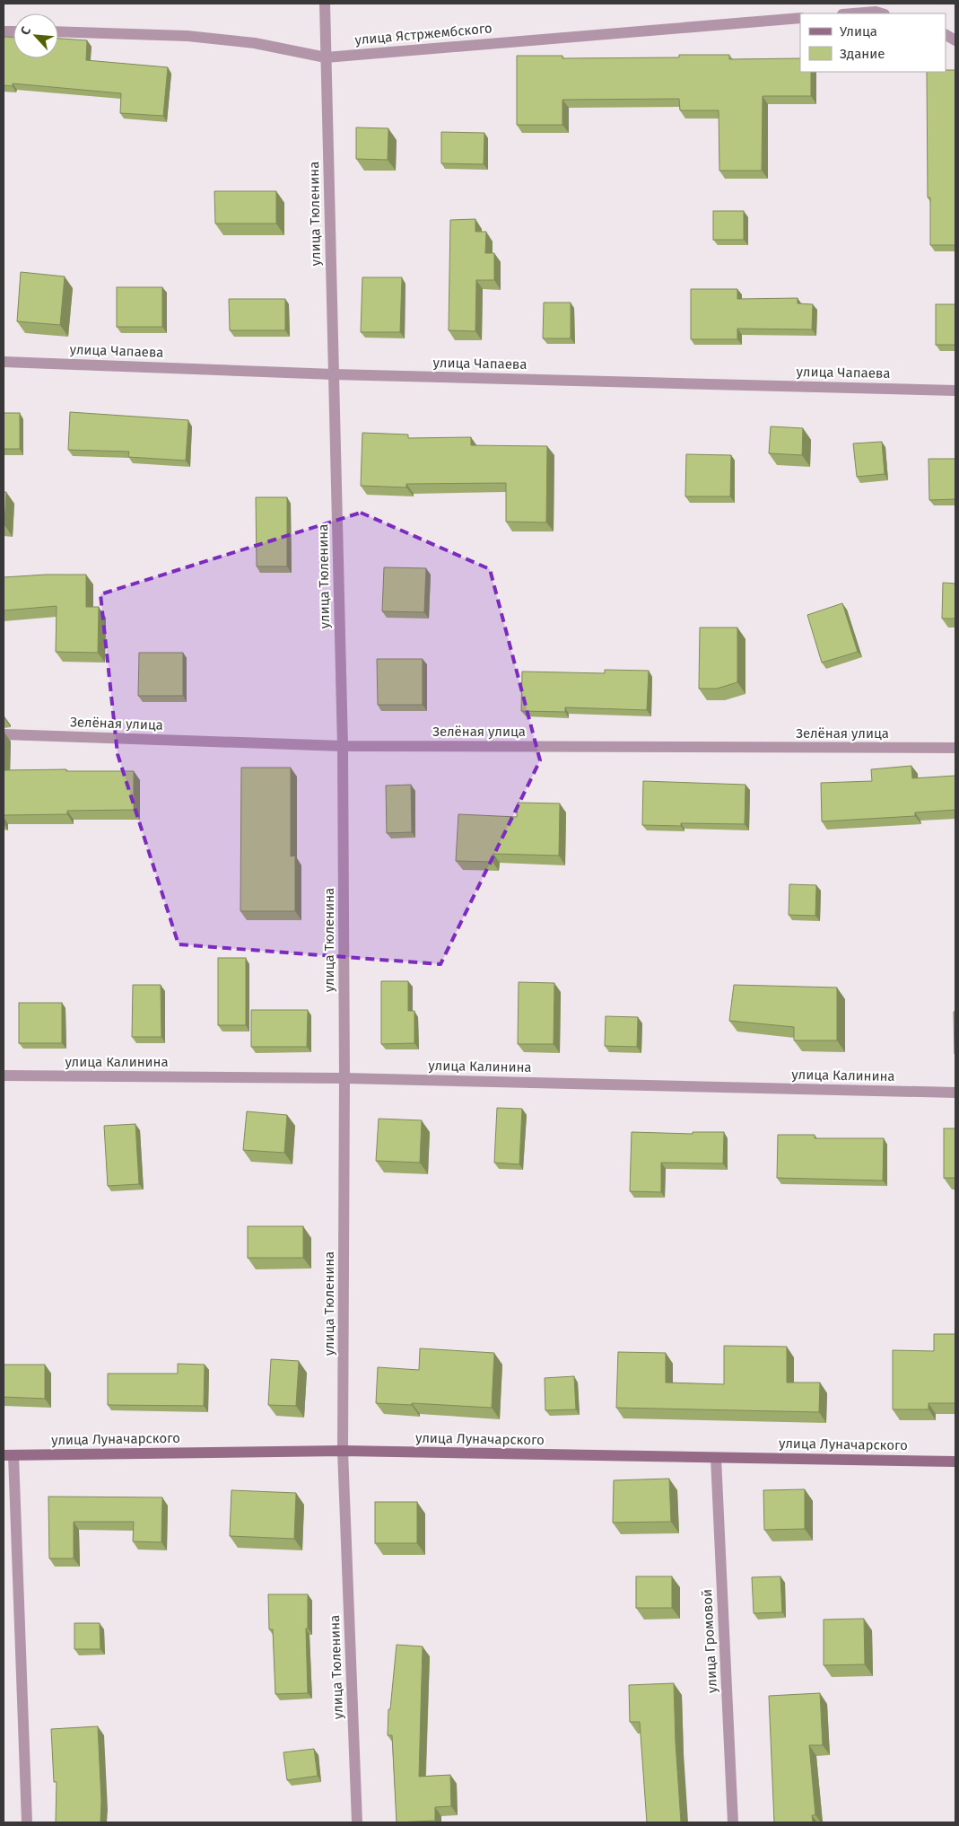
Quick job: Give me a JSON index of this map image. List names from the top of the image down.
{
  "streets": {
    "main road": ["улица Луначарского"],
    "street": [
      "улица Ястржембского",
      "улица Тюленина",
      "улица Чапаева",
      "Зелёная улица",
      "улица Калинина",
      "улица Громовой"
    ]
  },
  "crossings": [
    ["улица Ястржембского", "улица Тюленина"],
    ["улица Тюленина", "улица Чапаева"],
    ["улица Тюленина", "Зелёная улица"],
    ["улица Тюленина", "улица Калинина"],
    ["улица Тюленина", "улица Луначарского"],
    ["улица Луначарского", "улица Громовой"]
  ],
  "legend": ["Улица", "Здание"],
  "north": "top left"
}
